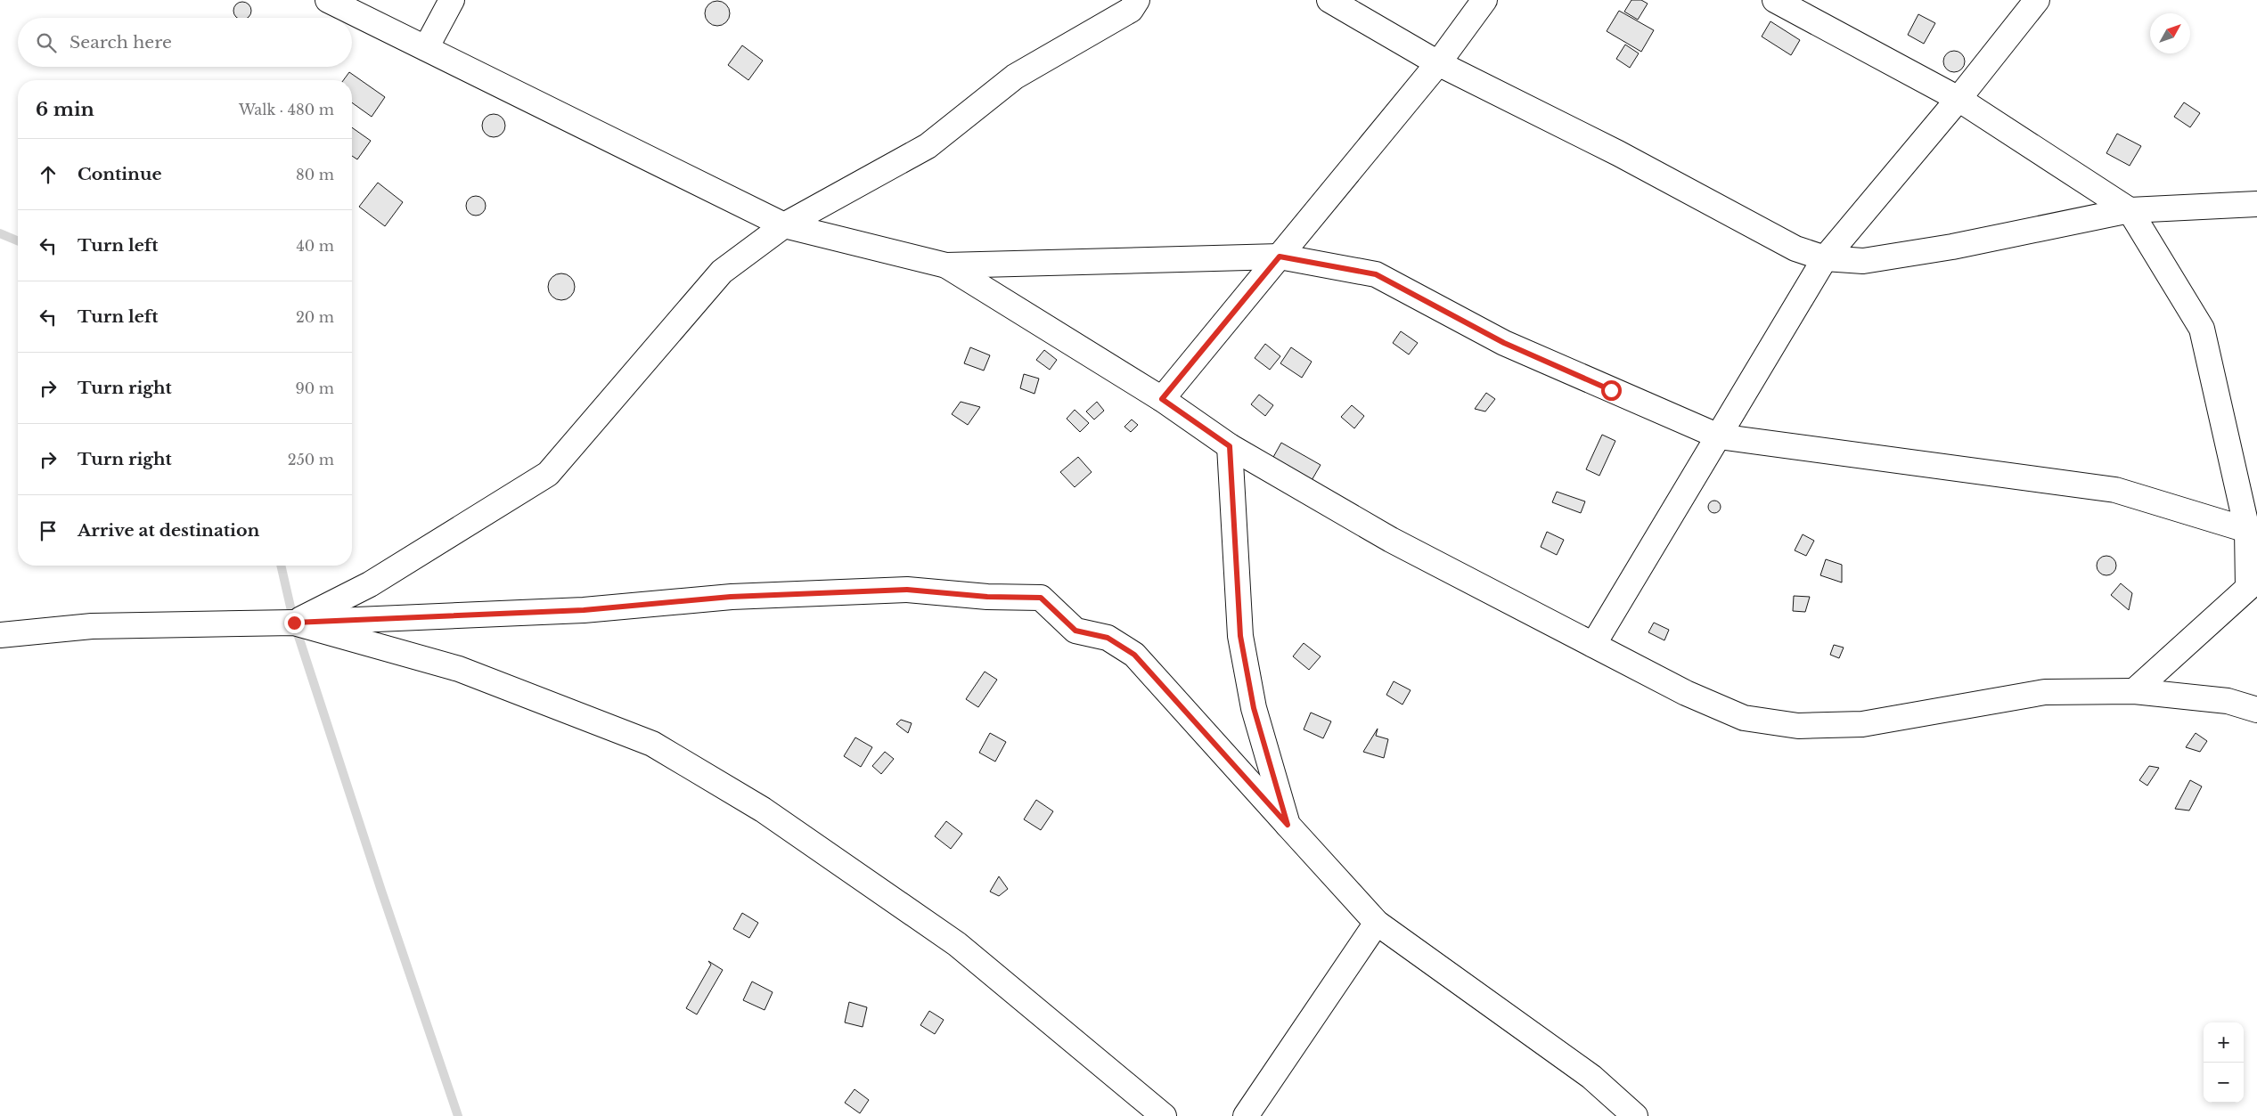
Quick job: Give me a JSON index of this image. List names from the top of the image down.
{
  "north": "top right",
  "page": {
    "search": "Search here",
    "heading": ["6 min", "Walk · 480 m"],
    "list": [
      ["Continue", "80 m"],
      ["Turn left", "40 m"],
      ["Turn left", "20 m"],
      ["Turn right", "90 m"],
      ["Turn right", "250 m"],
      "Arrive at destination"
    ],
    "map_buttons": ["+", "−"]
  }
}
